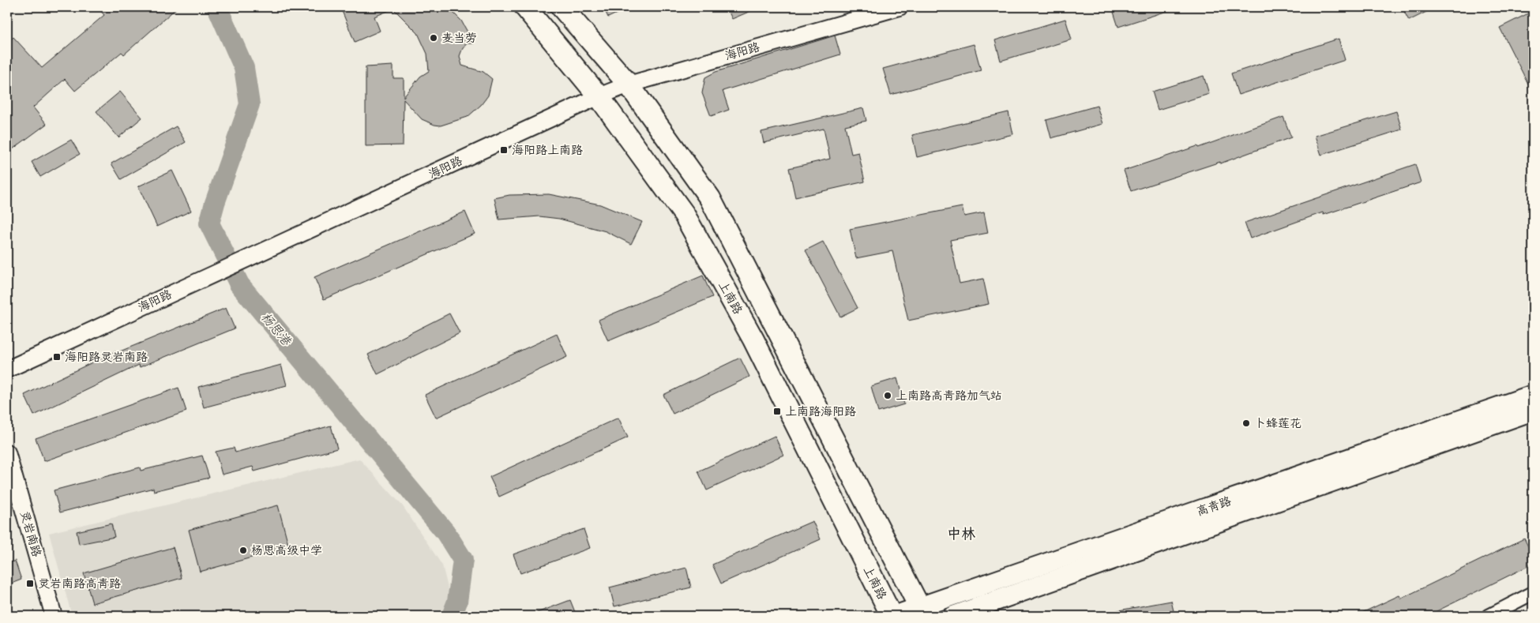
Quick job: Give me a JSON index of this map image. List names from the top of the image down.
{
  "streets": {
    "main road": ["上南路", "高青路"],
    "street": ["海阳路", "灵岩南路"]
  },
  "crossings": [
    ["海阳路", "上南路"],
    ["上南路", "高青路"]
  ],
  "districts": ["中林"],
  "water": ["杨思港"],
  "places": {
    "other": [
      "麦当劳",
      "上南路高青路加气站",
      "卜蜂莲花",
      "杨思高级中学"
    ],
    "transit": [
      "海阳路上南路",
      "海阳路灵岩南路",
      "上南路海阳路",
      "灵岩南路高青路"
    ]
  }
}
